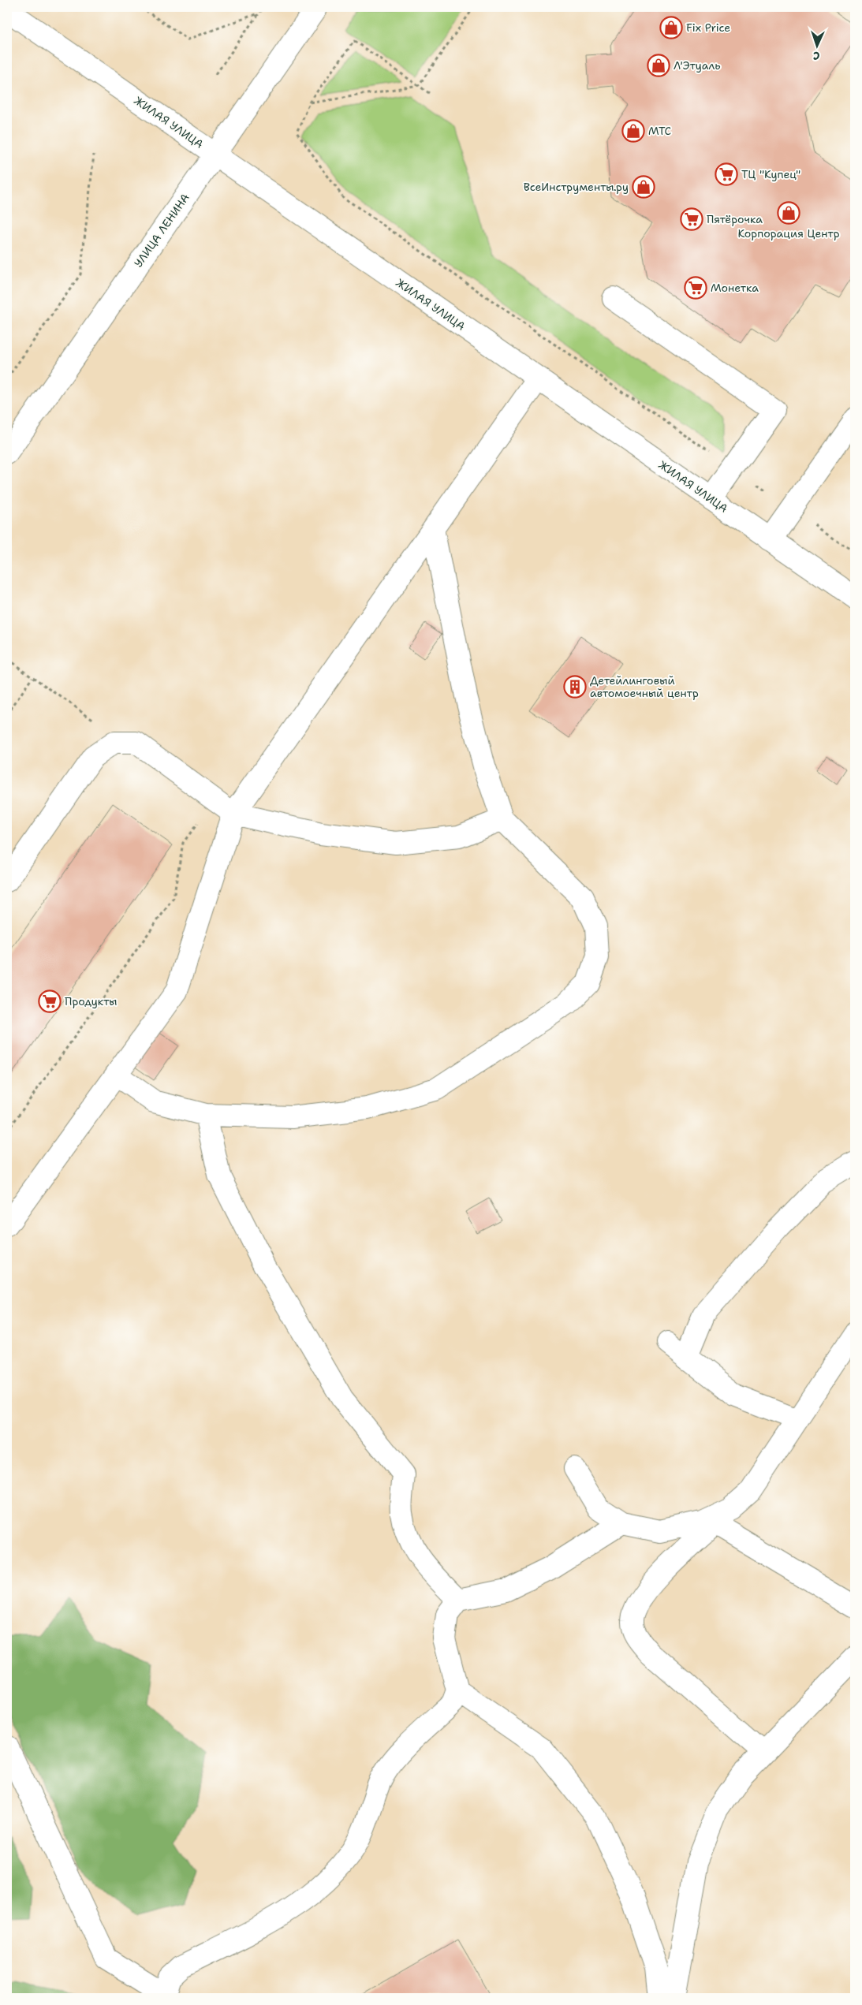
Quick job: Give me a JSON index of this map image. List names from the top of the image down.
{
  "streets": {
    "main road": ["ЖИЛАЯ УЛИЦА", "УЛИЦА ЛЕНИНА"]
  },
  "crossings": [
    ["ЖИЛАЯ УЛИЦА", "УЛИЦА ЛЕНИНА"]
  ],
  "places": {
    "shop": [
      "Fix Price",
      "Л'Этуаль",
      "МТС",
      "ВсеИнструменты.ру",
      "Корпорация Центр"
    ],
    "supermarket": [
      "ТЦ \"Купец\"",
      "Пятёрочка",
      "Монетка",
      "Продукты"
    ],
    "building": ["Детейлинговый автомоечный центр"]
  },
  "north": "bottom"
}
